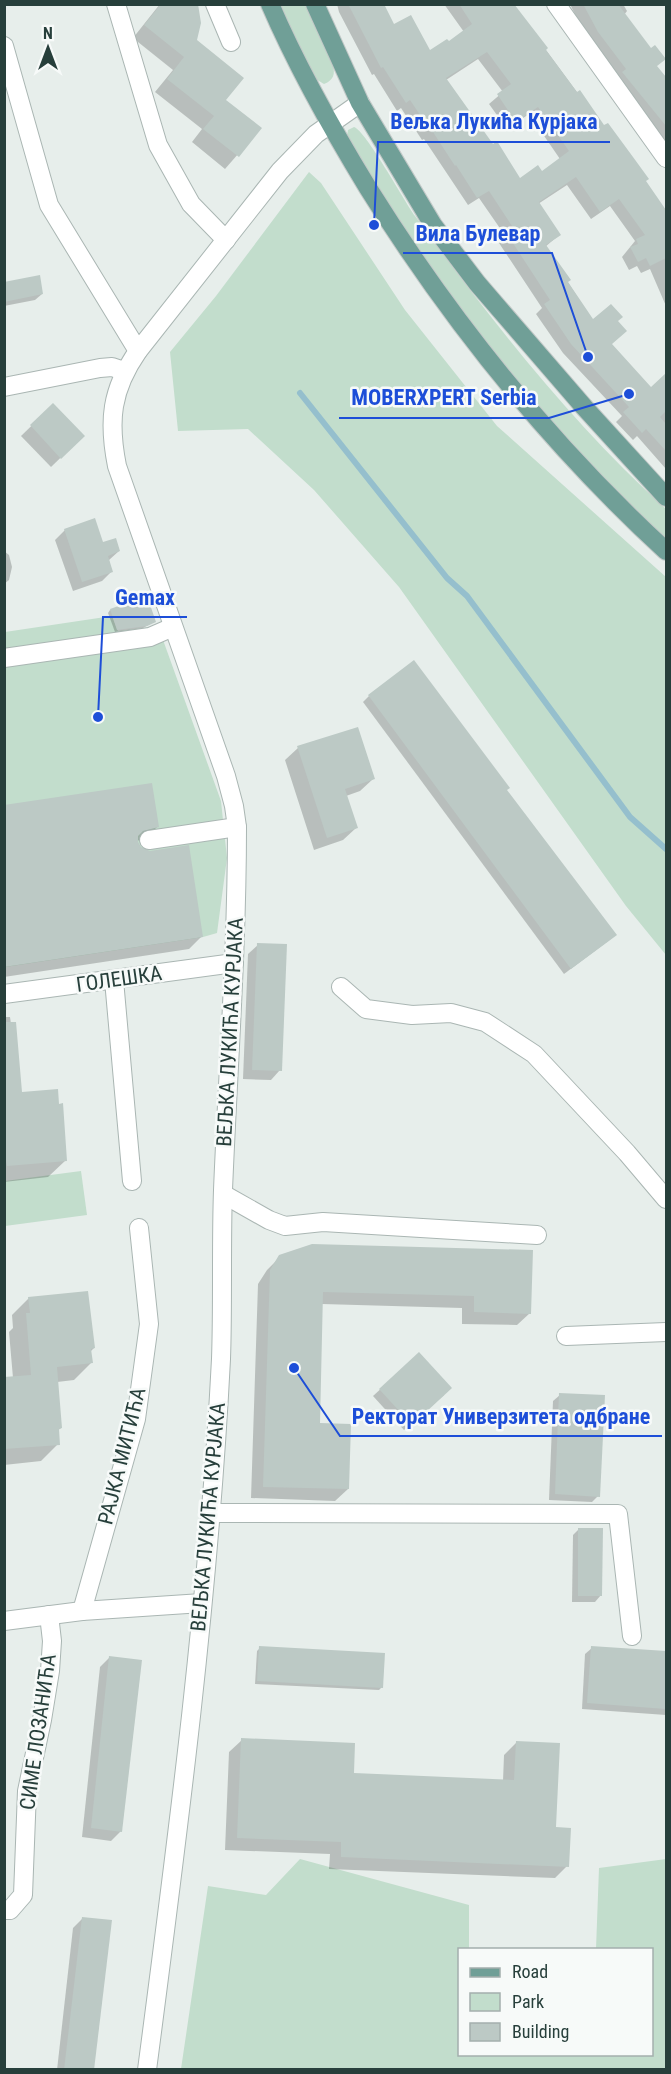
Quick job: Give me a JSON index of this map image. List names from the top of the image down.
{
  "streets": {
    "street": [
      "ГОЛЕШКА",
      "ВЕЉКА ЛУКИЋА КУРЈАКА",
      "РАЈКА МИТИЋА",
      "СИМЕ ЛОЗАНИЋА"
    ]
  },
  "crossings": [
    ["ГОЛЕШКА", "ВЕЉКА ЛУКИЋА КУРЈАКА"]
  ],
  "places": [
    "Вељка Лукића Курјака",
    "Вила Булевар",
    "MOBERXPERT Serbia",
    "Gemax",
    "Ректорат Универзитета одбране"
  ],
  "legend": ["Road", "Park", "Building"],
  "north": "top"
}
